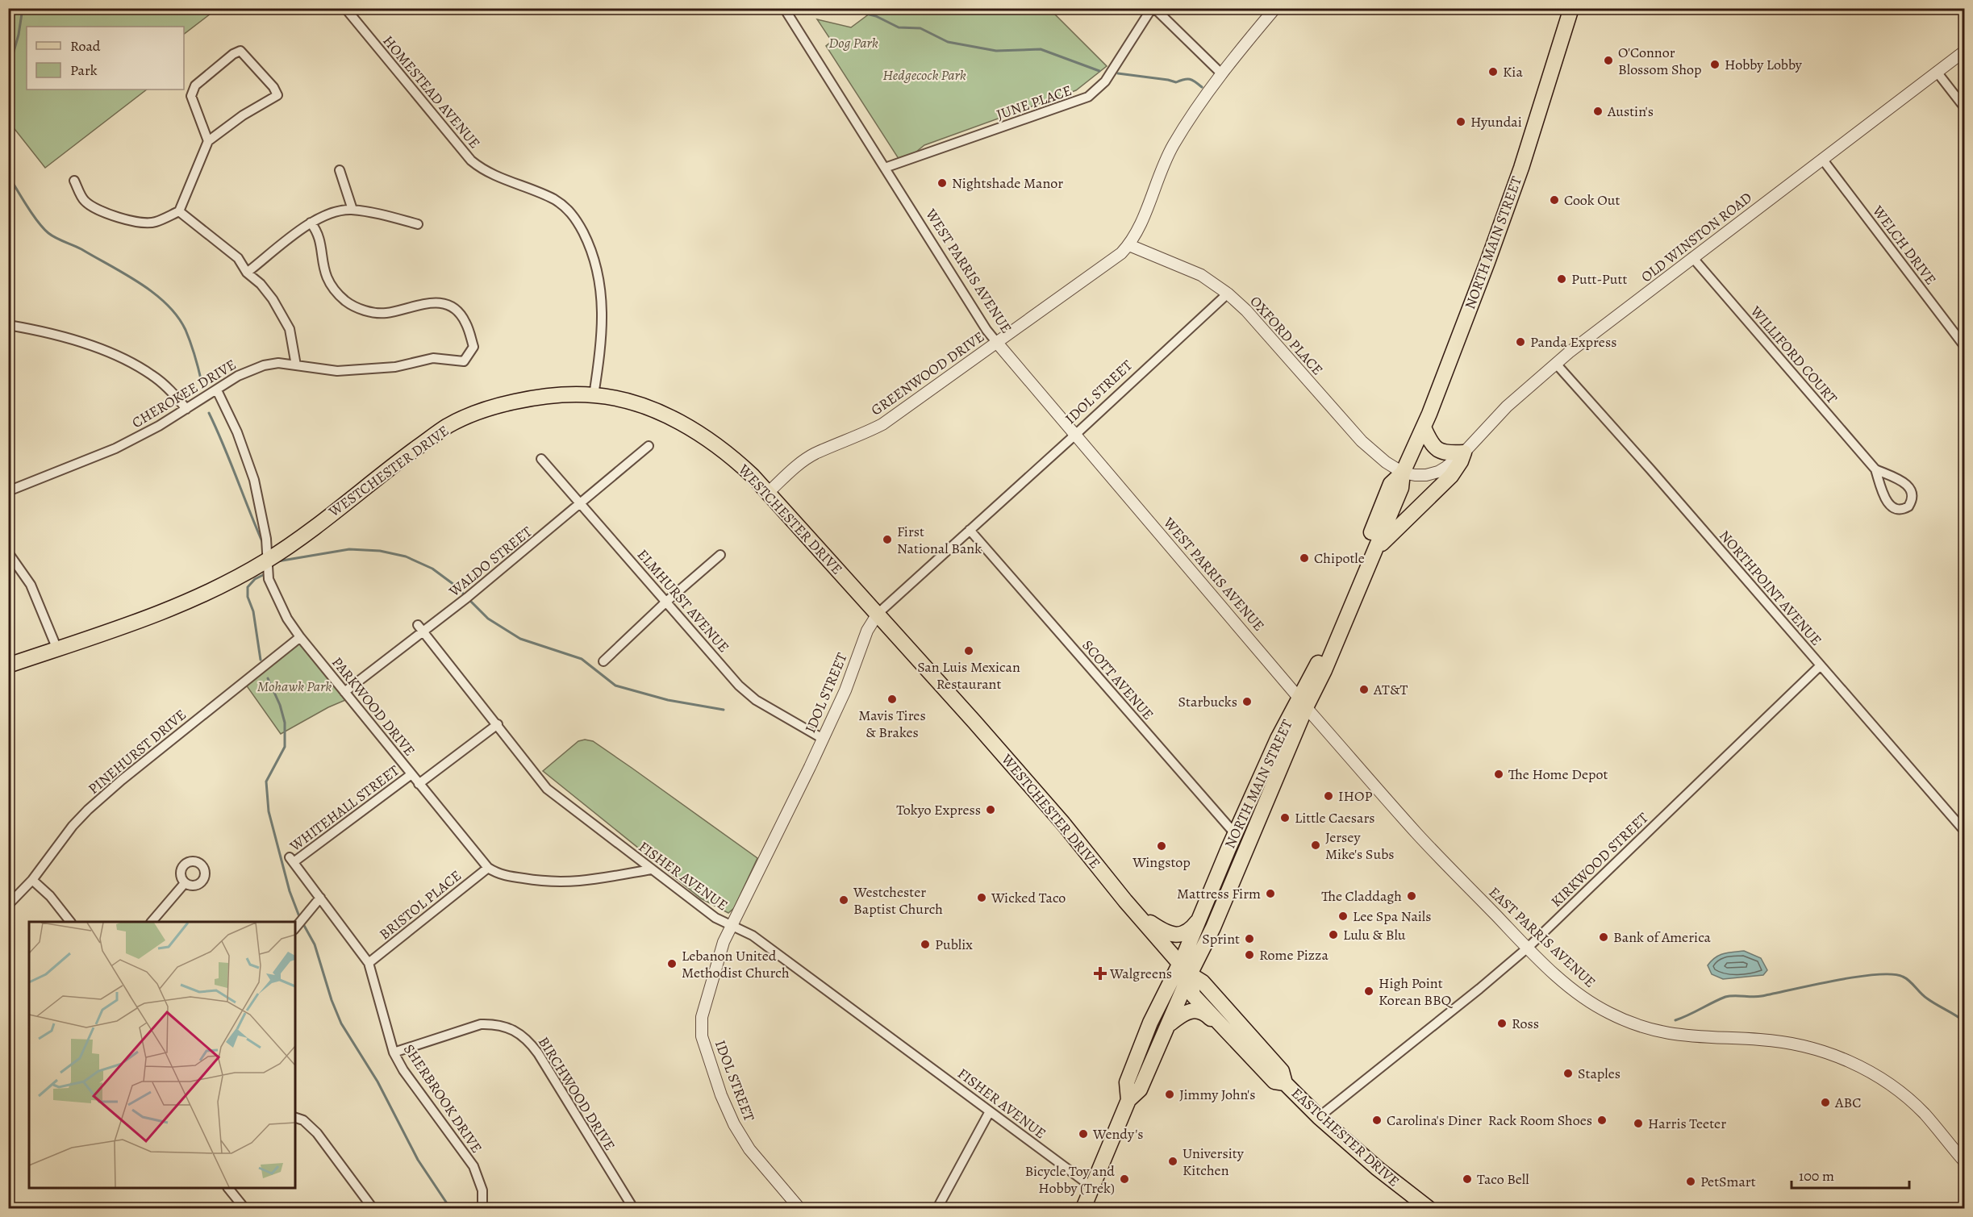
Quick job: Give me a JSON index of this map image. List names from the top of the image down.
{
  "streets": {
    "main road": ["NORTH MAIN STREET", "WESTCHESTER DRIVE", "EASTCHESTER DRIVE"],
    "street": [
      "HOMESTEAD AVENUE",
      "JUNE PLACE",
      "OLD WINSTON ROAD",
      "WELCH DRIVE",
      "WEST PARRIS AVENUE",
      "OXFORD PLACE",
      "WILLIFORD COURT",
      "GREENWOOD DRIVE",
      "IDOL STREET",
      "CHEROKEE DRIVE",
      "WALDO STREET",
      "NORTHPOINT AVENUE",
      "ELMHURST AVENUE",
      "SCOTT AVENUE",
      "PARKWOOD DRIVE",
      "PINEHURST DRIVE",
      "WHITEHALL STREET",
      "KIRKWOOD STREET",
      "FISHER AVENUE",
      "BRISTOL PLACE",
      "EAST PARRIS AVENUE",
      "BIRCHWOOD DRIVE",
      "SHERBROOK DRIVE"
    ]
  },
  "crossings": [
    ["HOMESTEAD AVENUE", "WESTCHESTER DRIVE"],
    ["JUNE PLACE", "WEST PARRIS AVENUE"],
    ["OLD WINSTON ROAD", "NORTH MAIN STREET"],
    ["OLD WINSTON ROAD", "WELCH DRIVE"],
    ["OLD WINSTON ROAD", "OXFORD PLACE"],
    ["OLD WINSTON ROAD", "WILLIFORD COURT"],
    ["OLD WINSTON ROAD", "NORTHPOINT AVENUE"],
    ["NORTH MAIN STREET", "WEST PARRIS AVENUE"],
    ["NORTH MAIN STREET", "OXFORD PLACE"],
    ["NORTH MAIN STREET", "WESTCHESTER DRIVE"],
    ["NORTH MAIN STREET", "SCOTT AVENUE"],
    ["NORTH MAIN STREET", "FISHER AVENUE"],
    ["NORTH MAIN STREET", "EAST PARRIS AVENUE"],
    ["NORTH MAIN STREET", "EASTCHESTER DRIVE"],
    ["WEST PARRIS AVENUE", "GREENWOOD DRIVE"],
    ["WEST PARRIS AVENUE", "IDOL STREET"],
    ["WEST PARRIS AVENUE", "EAST PARRIS AVENUE"],
    ["OXFORD PLACE", "GREENWOOD DRIVE"],
    ["OXFORD PLACE", "IDOL STREET"],
    ["GREENWOOD DRIVE", "WESTCHESTER DRIVE"],
    ["IDOL STREET", "WESTCHESTER DRIVE"],
    ["IDOL STREET", "ELMHURST AVENUE"],
    ["IDOL STREET", "SCOTT AVENUE"],
    ["IDOL STREET", "FISHER AVENUE"],
    ["CHEROKEE DRIVE", "PARKWOOD DRIVE"],
    ["WESTCHESTER DRIVE", "PARKWOOD DRIVE"],
    ["WESTCHESTER DRIVE", "EASTCHESTER DRIVE"],
    ["WALDO STREET", "ELMHURST AVENUE"],
    ["WALDO STREET", "PARKWOOD DRIVE"],
    ["WALDO STREET", "FISHER AVENUE"],
    ["NORTHPOINT AVENUE", "KIRKWOOD STREET"],
    ["PARKWOOD DRIVE", "PINEHURST DRIVE"],
    ["PARKWOOD DRIVE", "WHITEHALL STREET"],
    ["PARKWOOD DRIVE", "FISHER AVENUE"],
    ["PARKWOOD DRIVE", "BRISTOL PLACE"],
    ["WHITEHALL STREET", "FISHER AVENUE"],
    ["WHITEHALL STREET", "SHERBROOK DRIVE"],
    ["KIRKWOOD STREET", "EAST PARRIS AVENUE"],
    ["KIRKWOOD STREET", "EASTCHESTER DRIVE"],
    ["BRISTOL PLACE", "SHERBROOK DRIVE"],
    ["BIRCHWOOD DRIVE", "SHERBROOK DRIVE"]
  ],
  "parks": ["Dog Park", "Hedgecock Park", "Mohawk Park"],
  "places": {
    "other": [
      "O'Connor Blossom Shop",
      "Hobby Lobby",
      "Kia",
      "Austin's",
      "Hyundai",
      "Nightshade Manor",
      "Cook Out",
      "Putt-Putt",
      "Panda Express",
      "First National Bank",
      "Chipotle",
      "San Luis Mexican Restaurant",
      "AT&T",
      "Mavis Tires & Brakes",
      "Starbucks",
      "The Home Depot",
      "IHOP",
      "Tokyo Express",
      "Little Caesars",
      "Jersey Mike's Subs",
      "Wingstop",
      "Mattress Firm",
      "The Claddagh",
      "Wicked Taco",
      "Westchester Baptist Church",
      "Lee Spa Nails",
      "Lulu & Blu",
      "Bank of America",
      "Sprint",
      "Publix",
      "Rome Pizza",
      "Lebanon United Methodist Church",
      "High Point Korean BBQ",
      "Ross",
      "Staples",
      "Jimmy John's",
      "ABC",
      "Carolina's Diner",
      "Rack Room Shoes",
      "Harris Teeter",
      "Wendy's",
      "University Kitchen",
      "Bicycle Toy and Hobby (Trek)",
      "Taco Bell",
      "PetSmart"
    ],
    "health": ["Walgreens"]
  },
  "legend": ["Road", "Park"],
  "scale_bar": "100 m"
}
